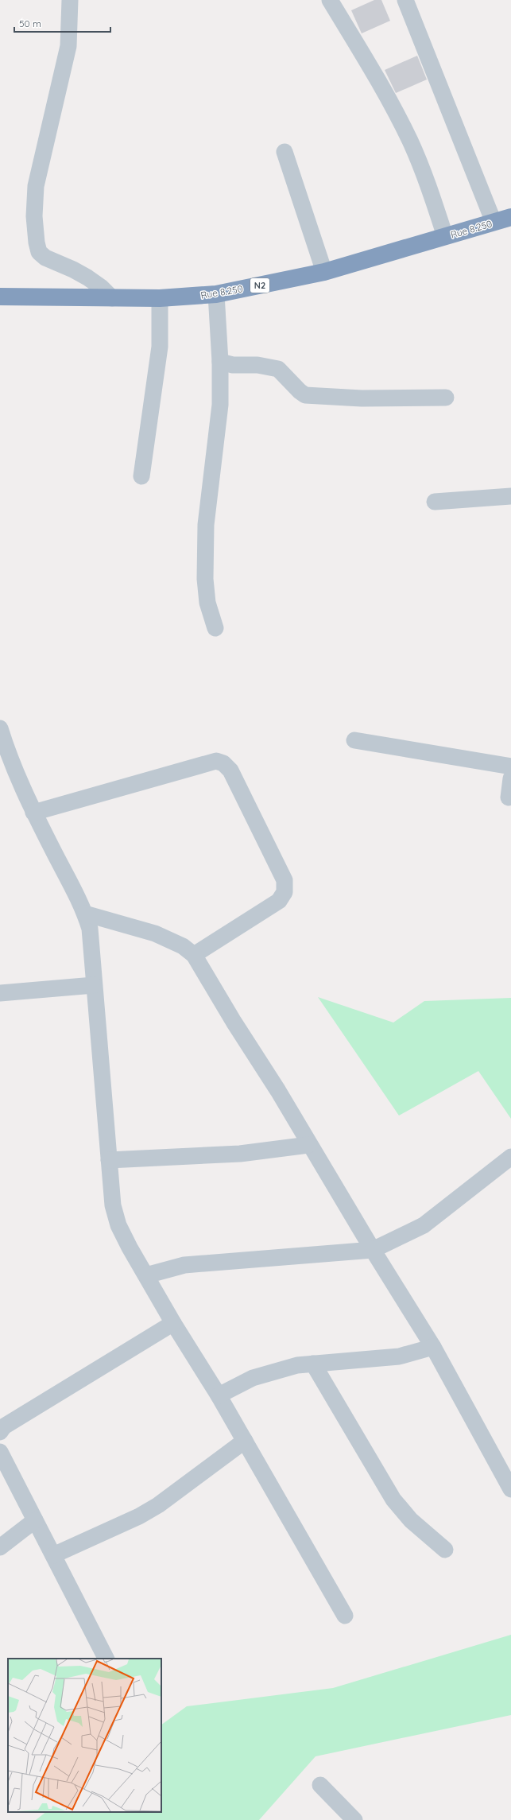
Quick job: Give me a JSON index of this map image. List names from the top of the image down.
{
  "streets": {
    "highway": ["Rue 8.250", "N2"]
  },
  "scale_bar": "50 m"
}
